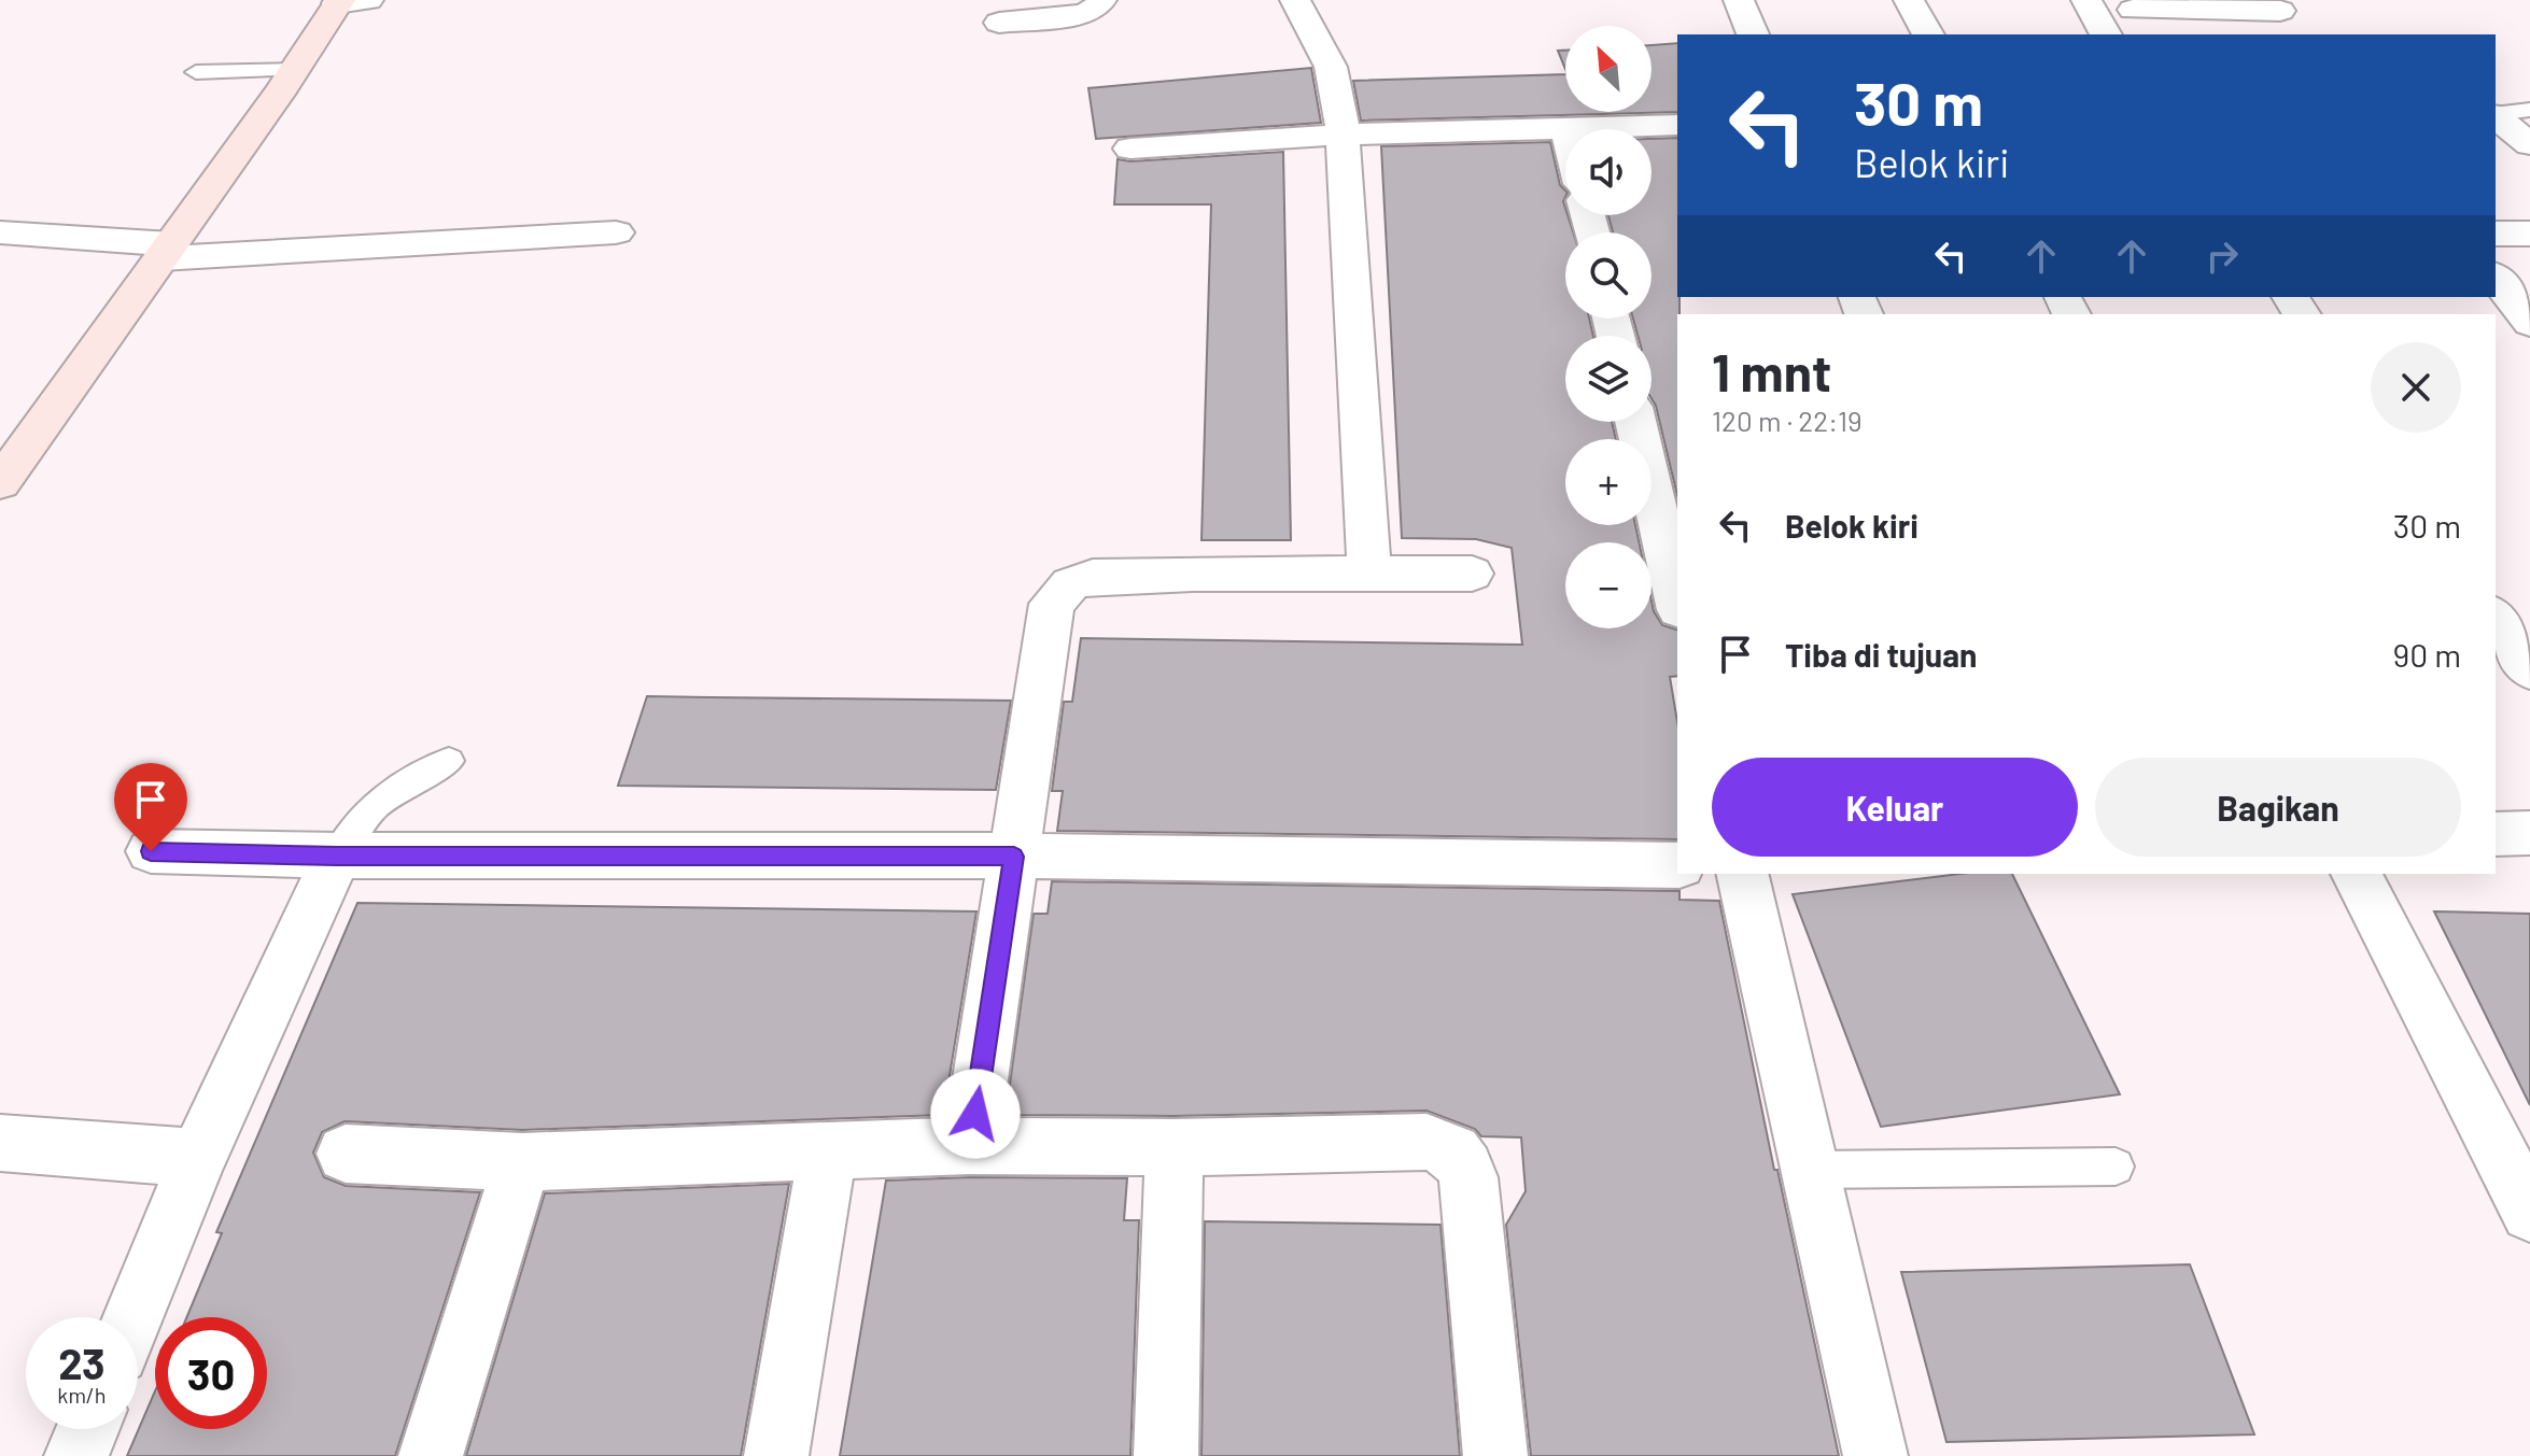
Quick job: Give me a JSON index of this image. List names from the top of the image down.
{
  "north": "top left",
  "page": {
    "map_buttons": ["+", "−"],
    "turn": ["30 m", "Belok kiri"],
    "heading": ["1 mnt", "120 m · 22:19"],
    "list": [
      {
        "name": "Belok kiri",
        "value": "30 m"
      },
      {
        "name": "Tiba di tujuan",
        "value": "90 m"
      }
    ],
    "buttons": ["Keluar", "Bagikan"],
    "speed": "23 km/h",
    "limit": "30"
  }
}
